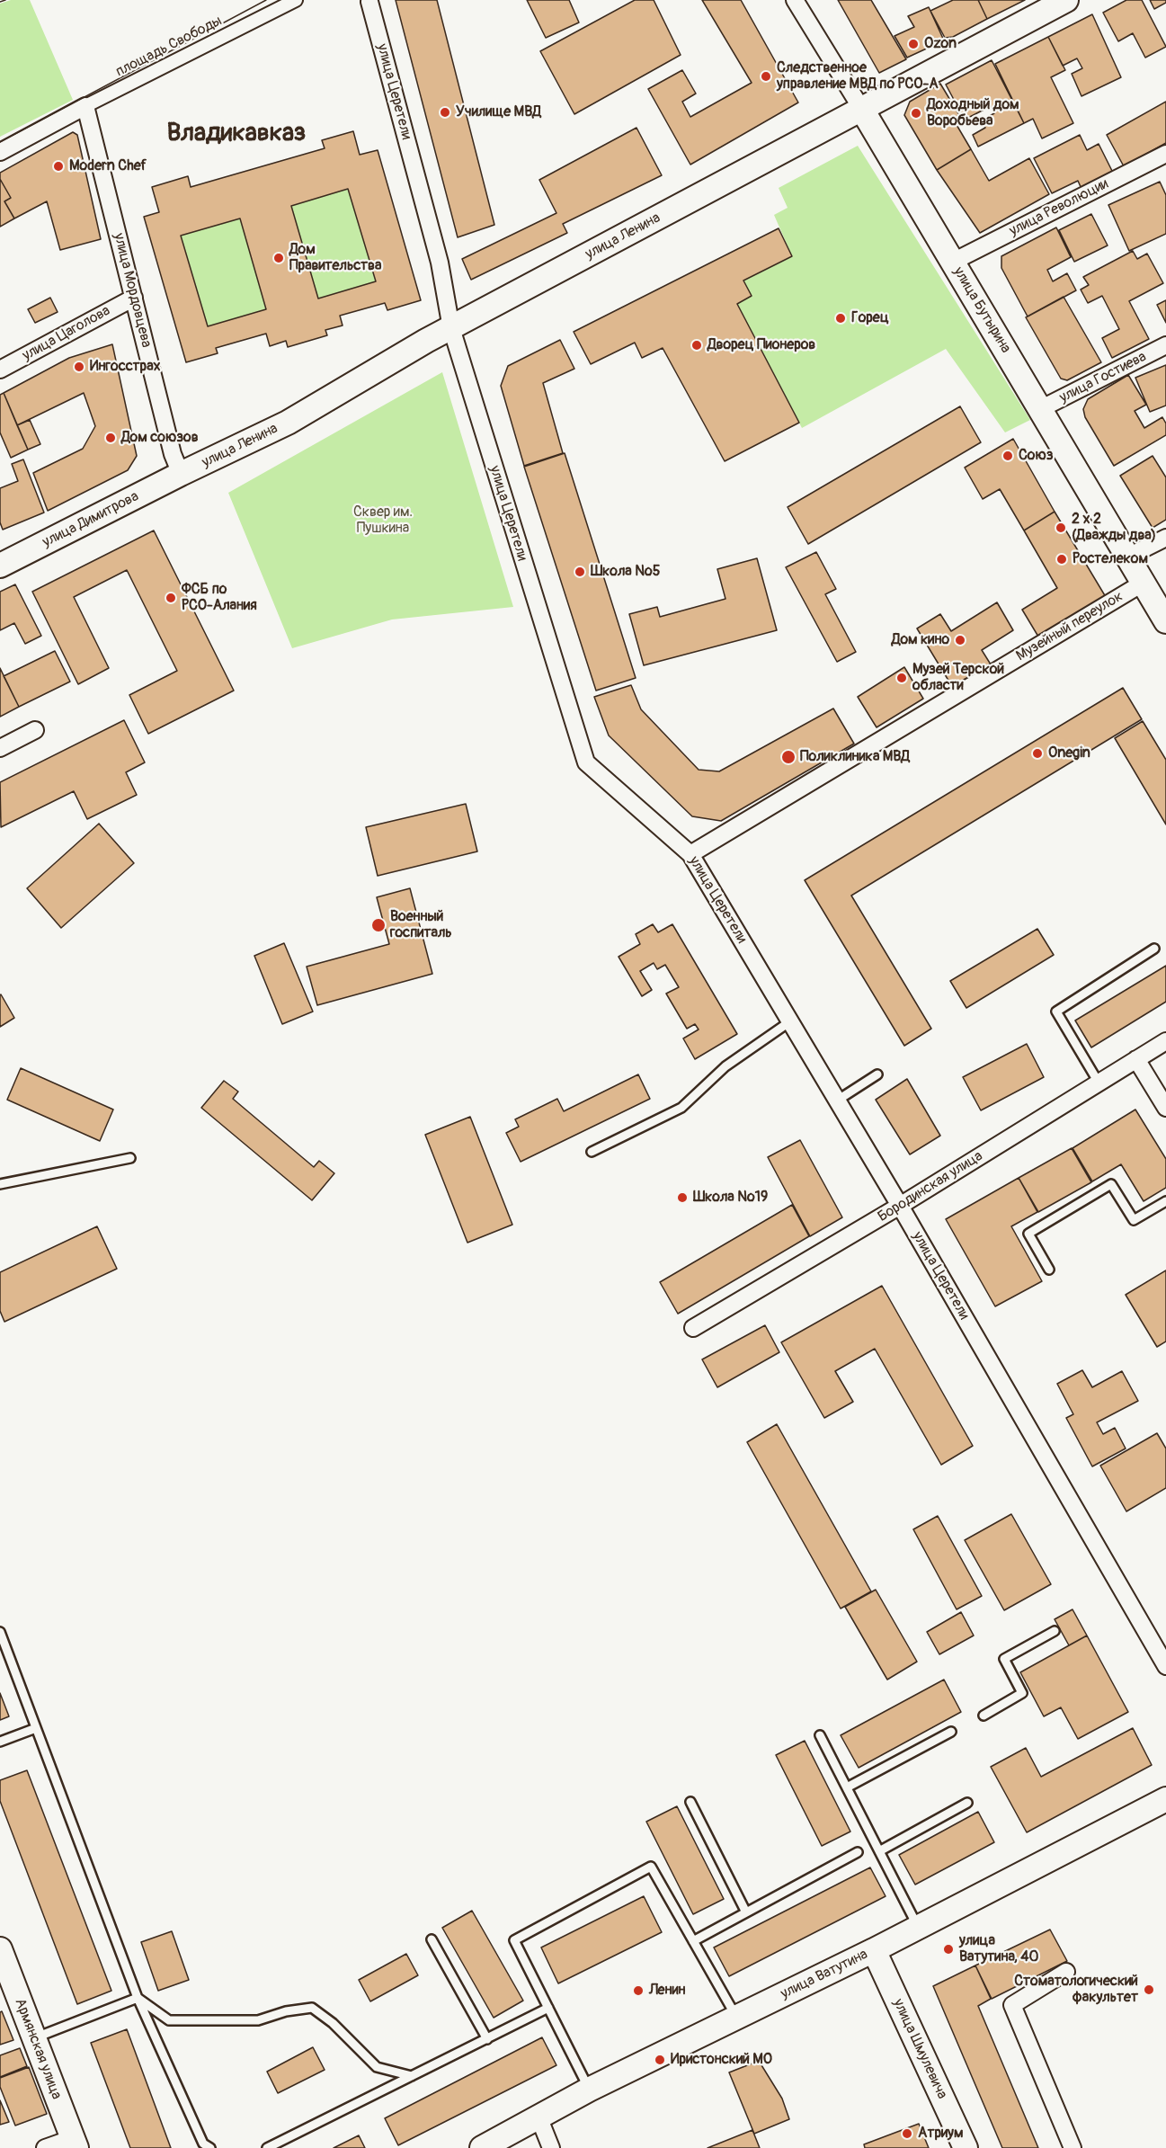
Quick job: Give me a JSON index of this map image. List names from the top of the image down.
{
  "streets": {
    "main road": [
      "улица Ленина",
      "улица Бутырина",
      "улица Димитрова",
      "улица Ватутина",
      "Армянская улица",
      "улица Шмулевича"
    ],
    "street": [
      "площадь Свободы",
      "улица Церетели",
      "улица Революции",
      "улица Мордовцева",
      "улица Цаголова",
      "улица Гостиева",
      "Музейный переулок",
      "Бородинская улица"
    ]
  },
  "crossings": [
    ["площадь Свободы", "улица Мордовцева"],
    ["улица Церетели", "улица Ленина"],
    ["улица Церетели", "Музейный переулок"],
    ["улица Церетели", "Бородинская улица"],
    ["улица Революции", "улица Бутырина"],
    ["улица Ленина", "улица Мордовцева"],
    ["улица Ленина", "улица Бутырина"],
    ["улица Ленина", "улица Димитрова"],
    ["улица Мордовцева", "улица Цаголова"],
    ["улица Мордовцева", "улица Димитрова"],
    ["улица Бутырина", "улица Гостиева"],
    ["улица Бутырина", "Музейный переулок"],
    ["улица Ватутина", "улица Шмулевича"]
  ],
  "districts": ["Владикавказ"],
  "parks": ["Сквер им. Пушкина"],
  "places": [
    "Ozon",
    "Следственное управление МВД по РСО-А",
    "Училище МВД",
    "Доходный дом Воробьева",
    "Modern Chef",
    "Дом Правительства",
    "Горец",
    "Дворец Пионеров",
    "Ингосстрах",
    "Дом союзов",
    "Союз",
    "2 х 2 (Дважды два)",
    "Ростелеком",
    "Школа №5",
    "ФСБ по РСО-Алания",
    "Дом кино",
    "Музей Терской области",
    "Onegin",
    "Поликлиника МВД",
    "Военный госпиталь",
    "Школа №19",
    "улица Ватутина, 40",
    "Стоматологический факультет",
    "Ленин",
    "Иристонский МО",
    "Атриум"
  ]
}
